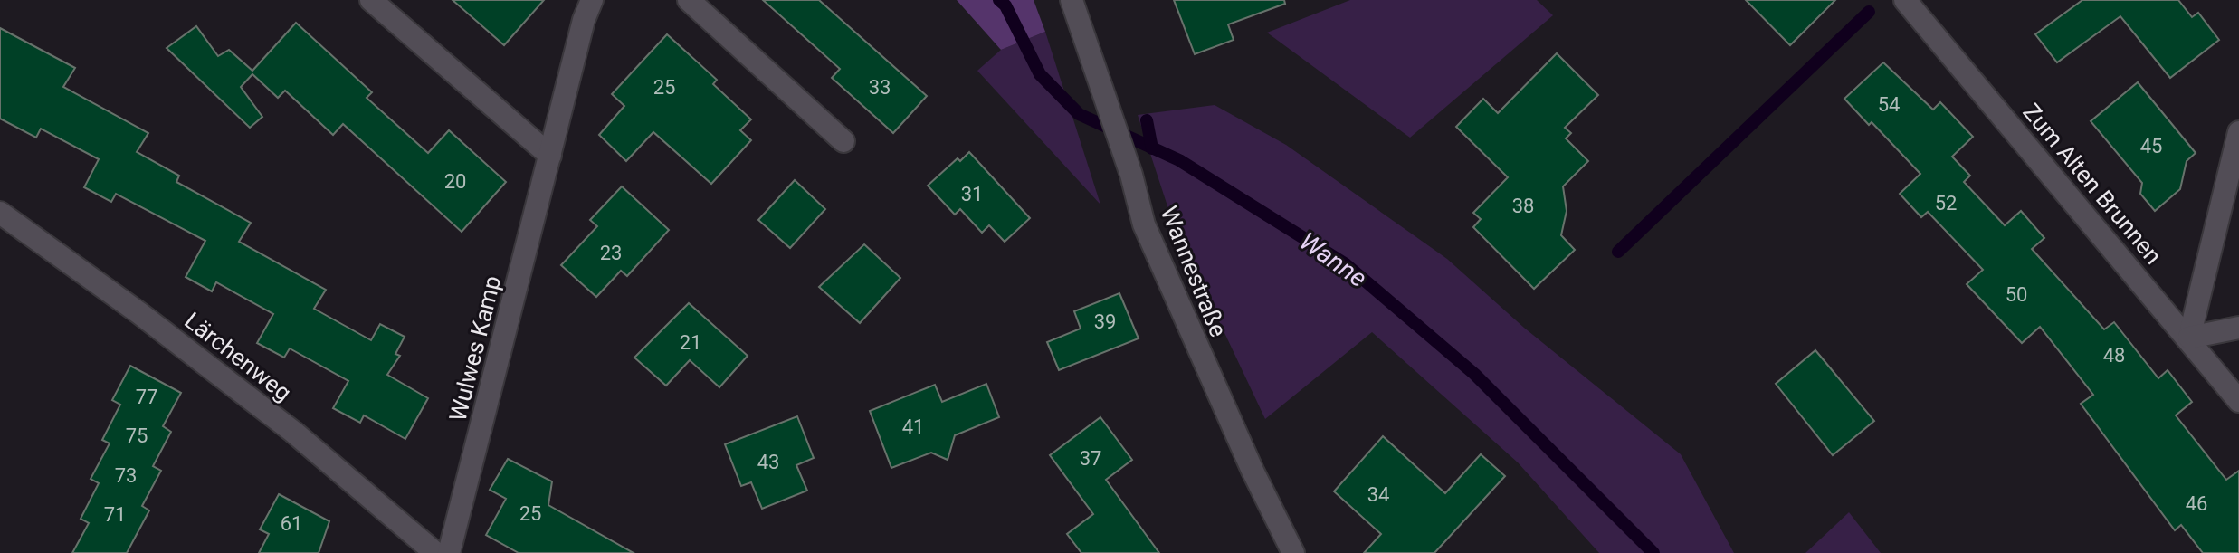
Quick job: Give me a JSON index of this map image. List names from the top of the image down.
{
  "streets": {
    "street": [
      "Zum Alten Brunnen",
      "Wannestraße",
      "Wulwes Kamp",
      "Lärchenweg"
    ]
  },
  "water": ["Wanne"],
  "house_numbers": [
    "25",
    "33",
    "54",
    "45",
    "20",
    "31",
    "52",
    "38",
    "23",
    "50",
    "39",
    "21",
    "48",
    "77",
    "41",
    "75",
    "37",
    "43",
    "73",
    "34",
    "46",
    "25",
    "71",
    "61"
  ]
}
